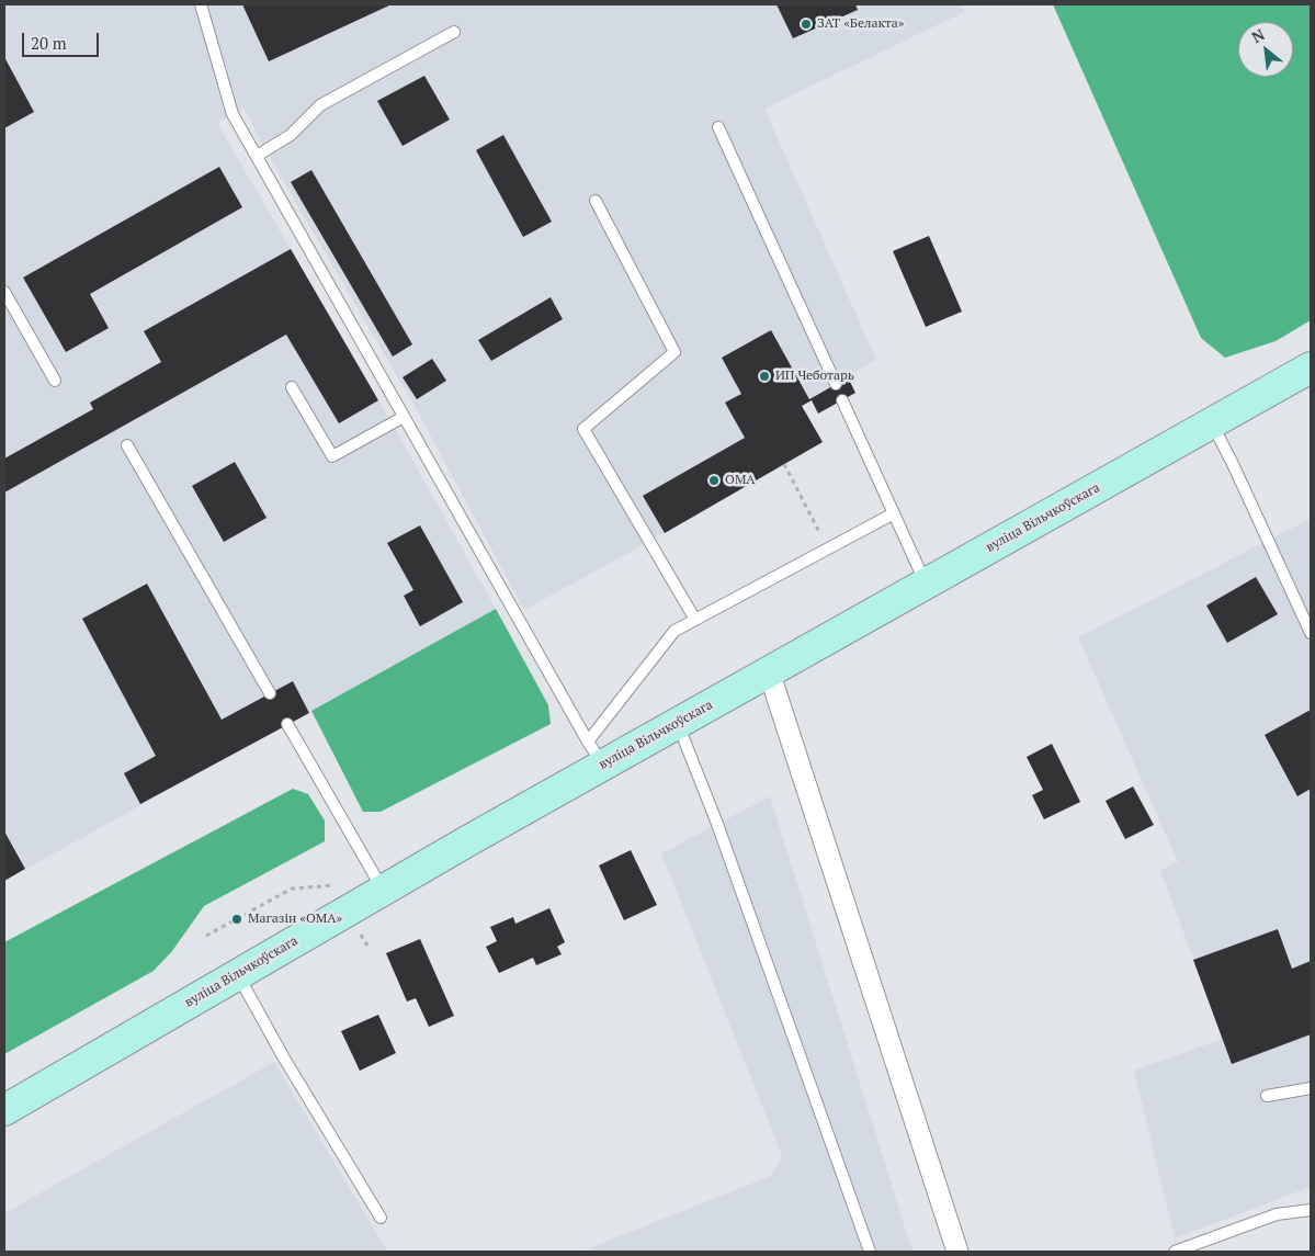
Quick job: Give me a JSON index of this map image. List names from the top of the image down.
{
  "streets": {
    "main road": ["вуліца Вільчкоўскага"]
  },
  "places": [
    "ЗАТ «Белакта»",
    "ИП Чеботарь",
    "ОМА",
    "Магазін «ОМА»"
  ],
  "scale_bar": "20 m",
  "north": "top left"
}
